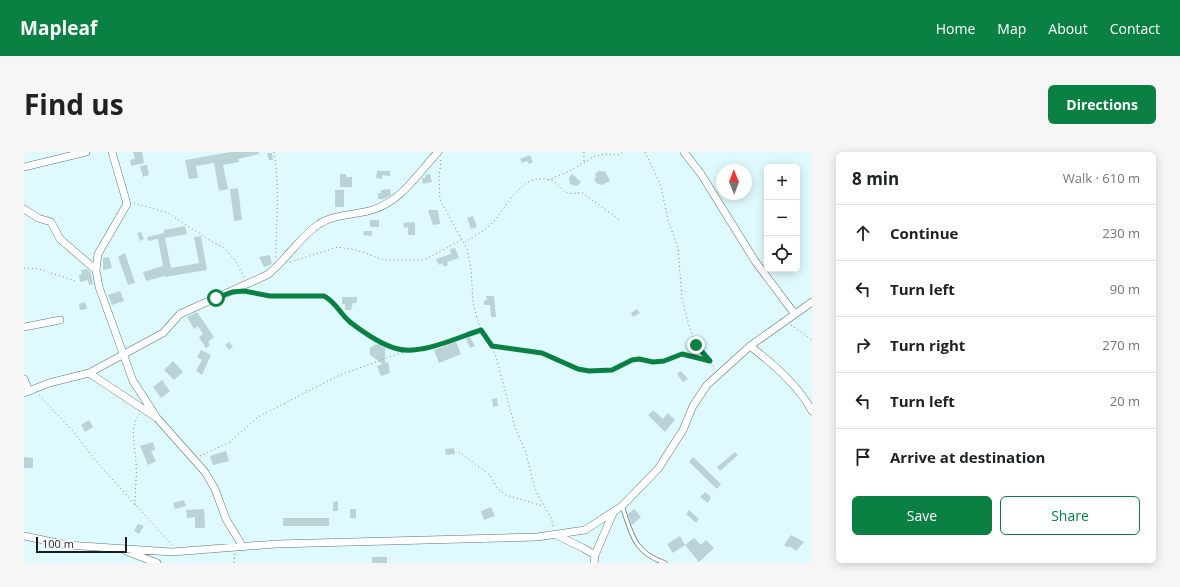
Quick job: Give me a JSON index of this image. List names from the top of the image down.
{
  "scale_bar": "100 m",
  "north": "top",
  "page": {
    "header": "Mapleaf",
    "nav": [
      "Home",
      "Map",
      "About",
      "Contact"
    ],
    "title": "Find us",
    "buttons": [
      "Directions",
      ["Save", "Share"]
    ],
    "heading": ["8 min", "Walk · 610 m"],
    "map_buttons": ["+", "−"],
    "list": [
      ["Continue", "230 m"],
      ["Turn left", "90 m"],
      ["Turn right", "270 m"],
      ["Turn left", "20 m"],
      "Arrive at destination"
    ],
    "scale": "100 m"
  }
}
